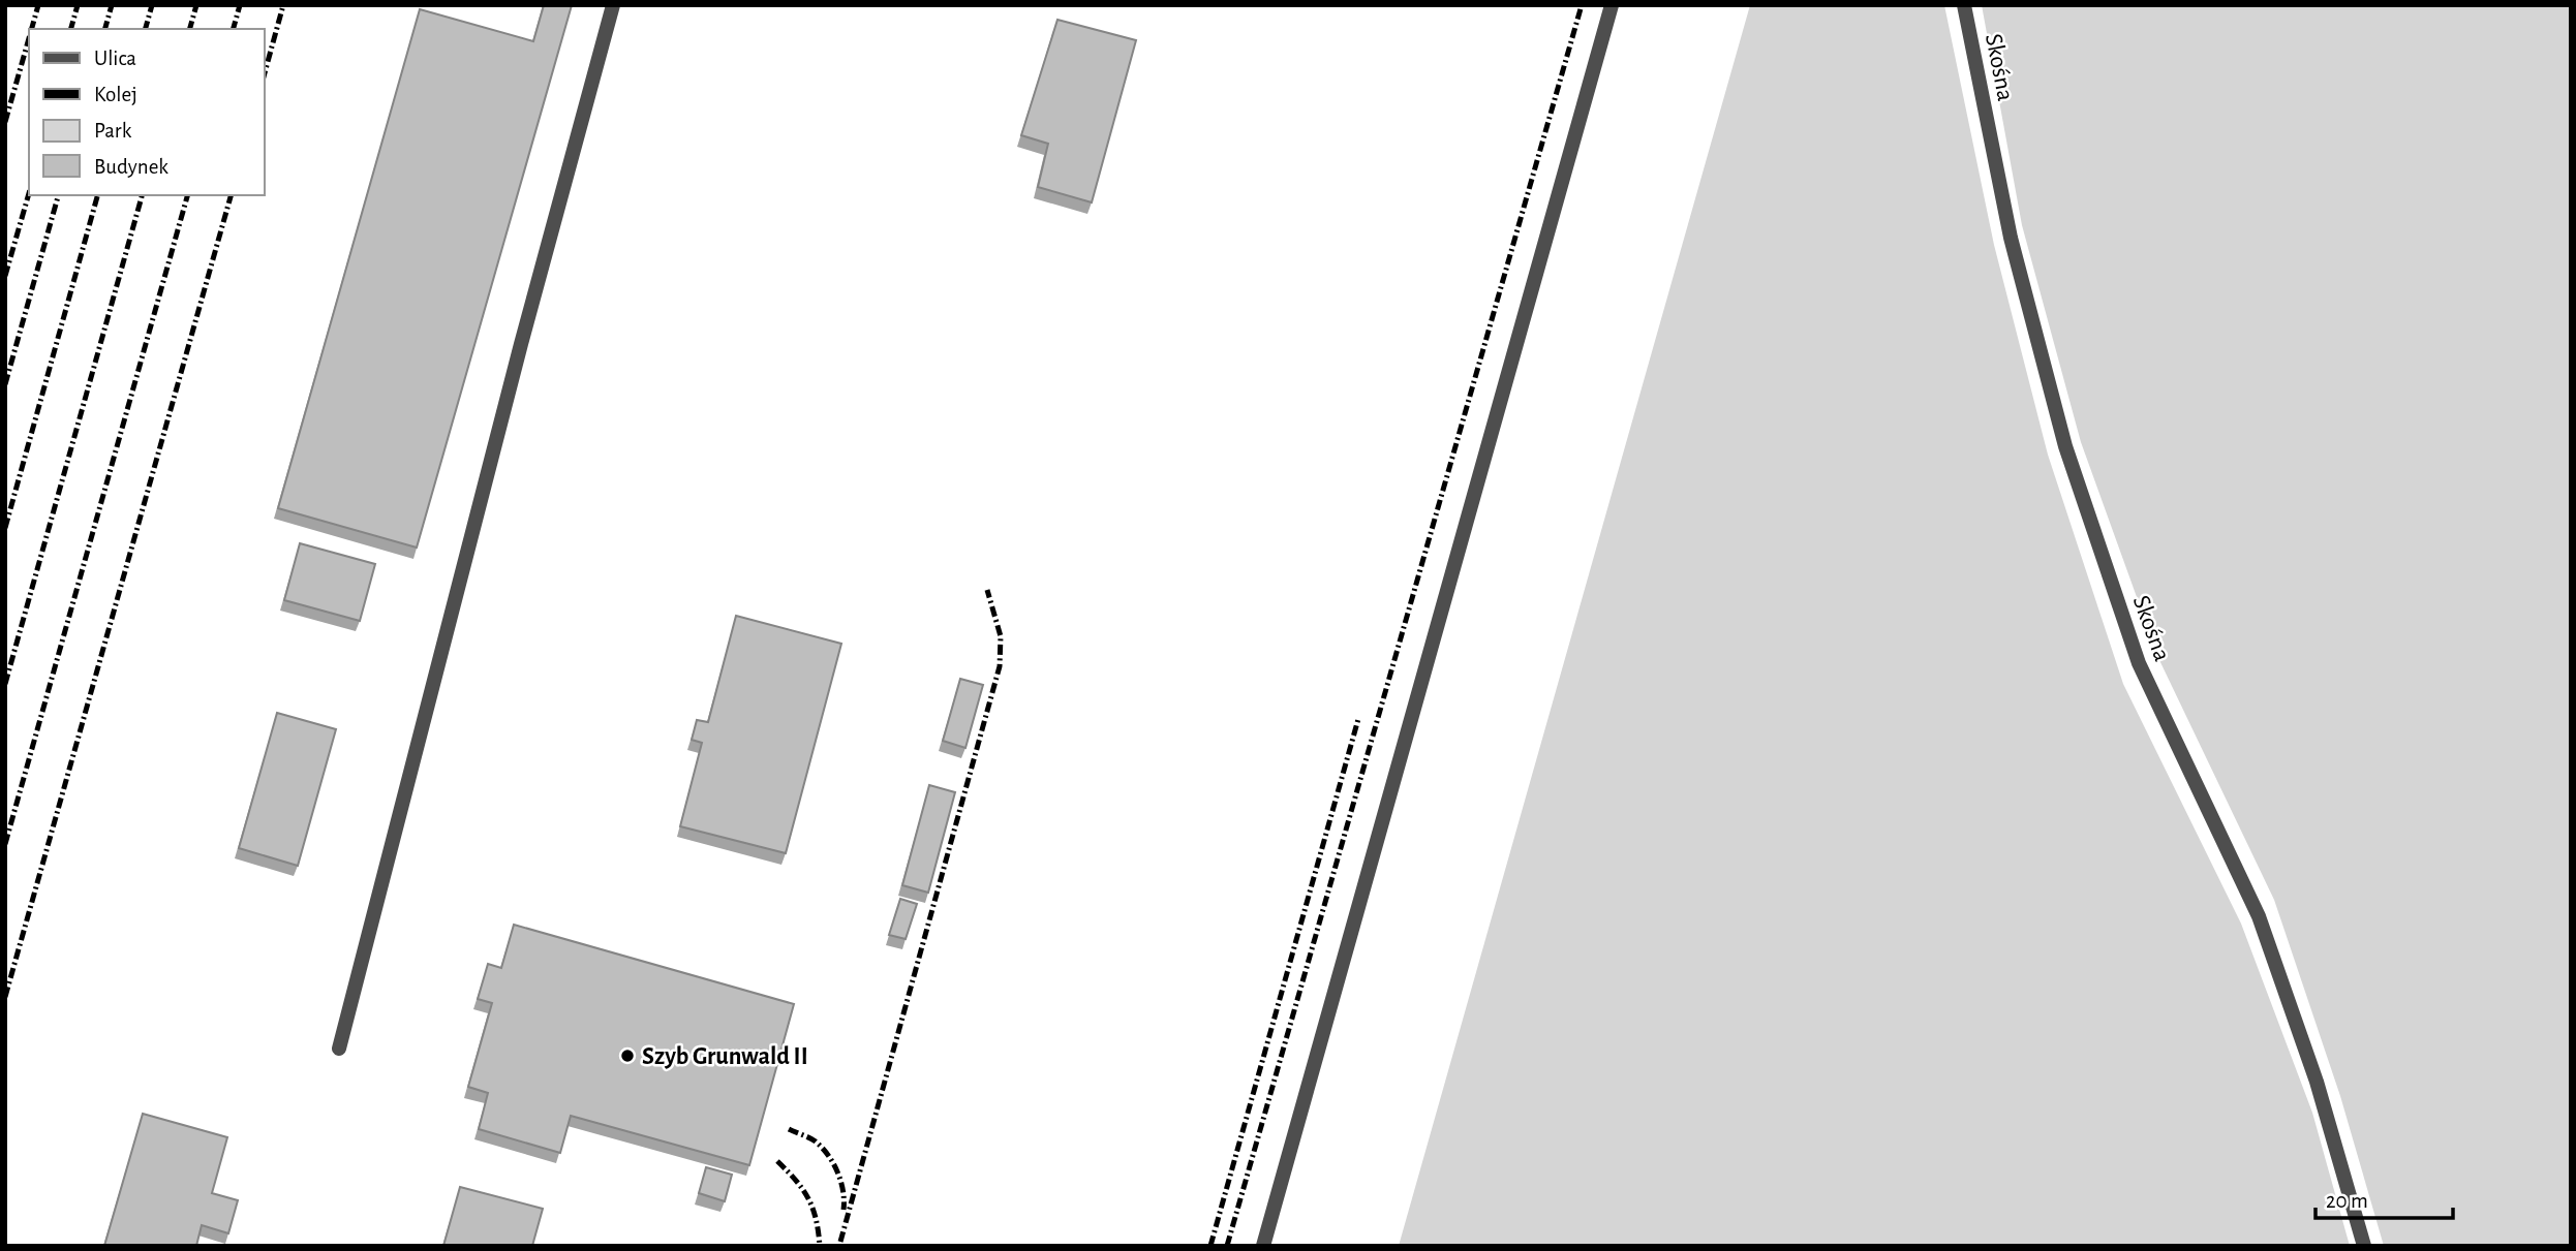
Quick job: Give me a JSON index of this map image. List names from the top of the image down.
{
  "streets": {
    "street": ["Skośna"]
  },
  "places": ["Szyb Grunwald II"],
  "legend": [
    "Ulica",
    "Kolej",
    "Park",
    "Budynek"
  ],
  "scale_bar": "20 m"
}
